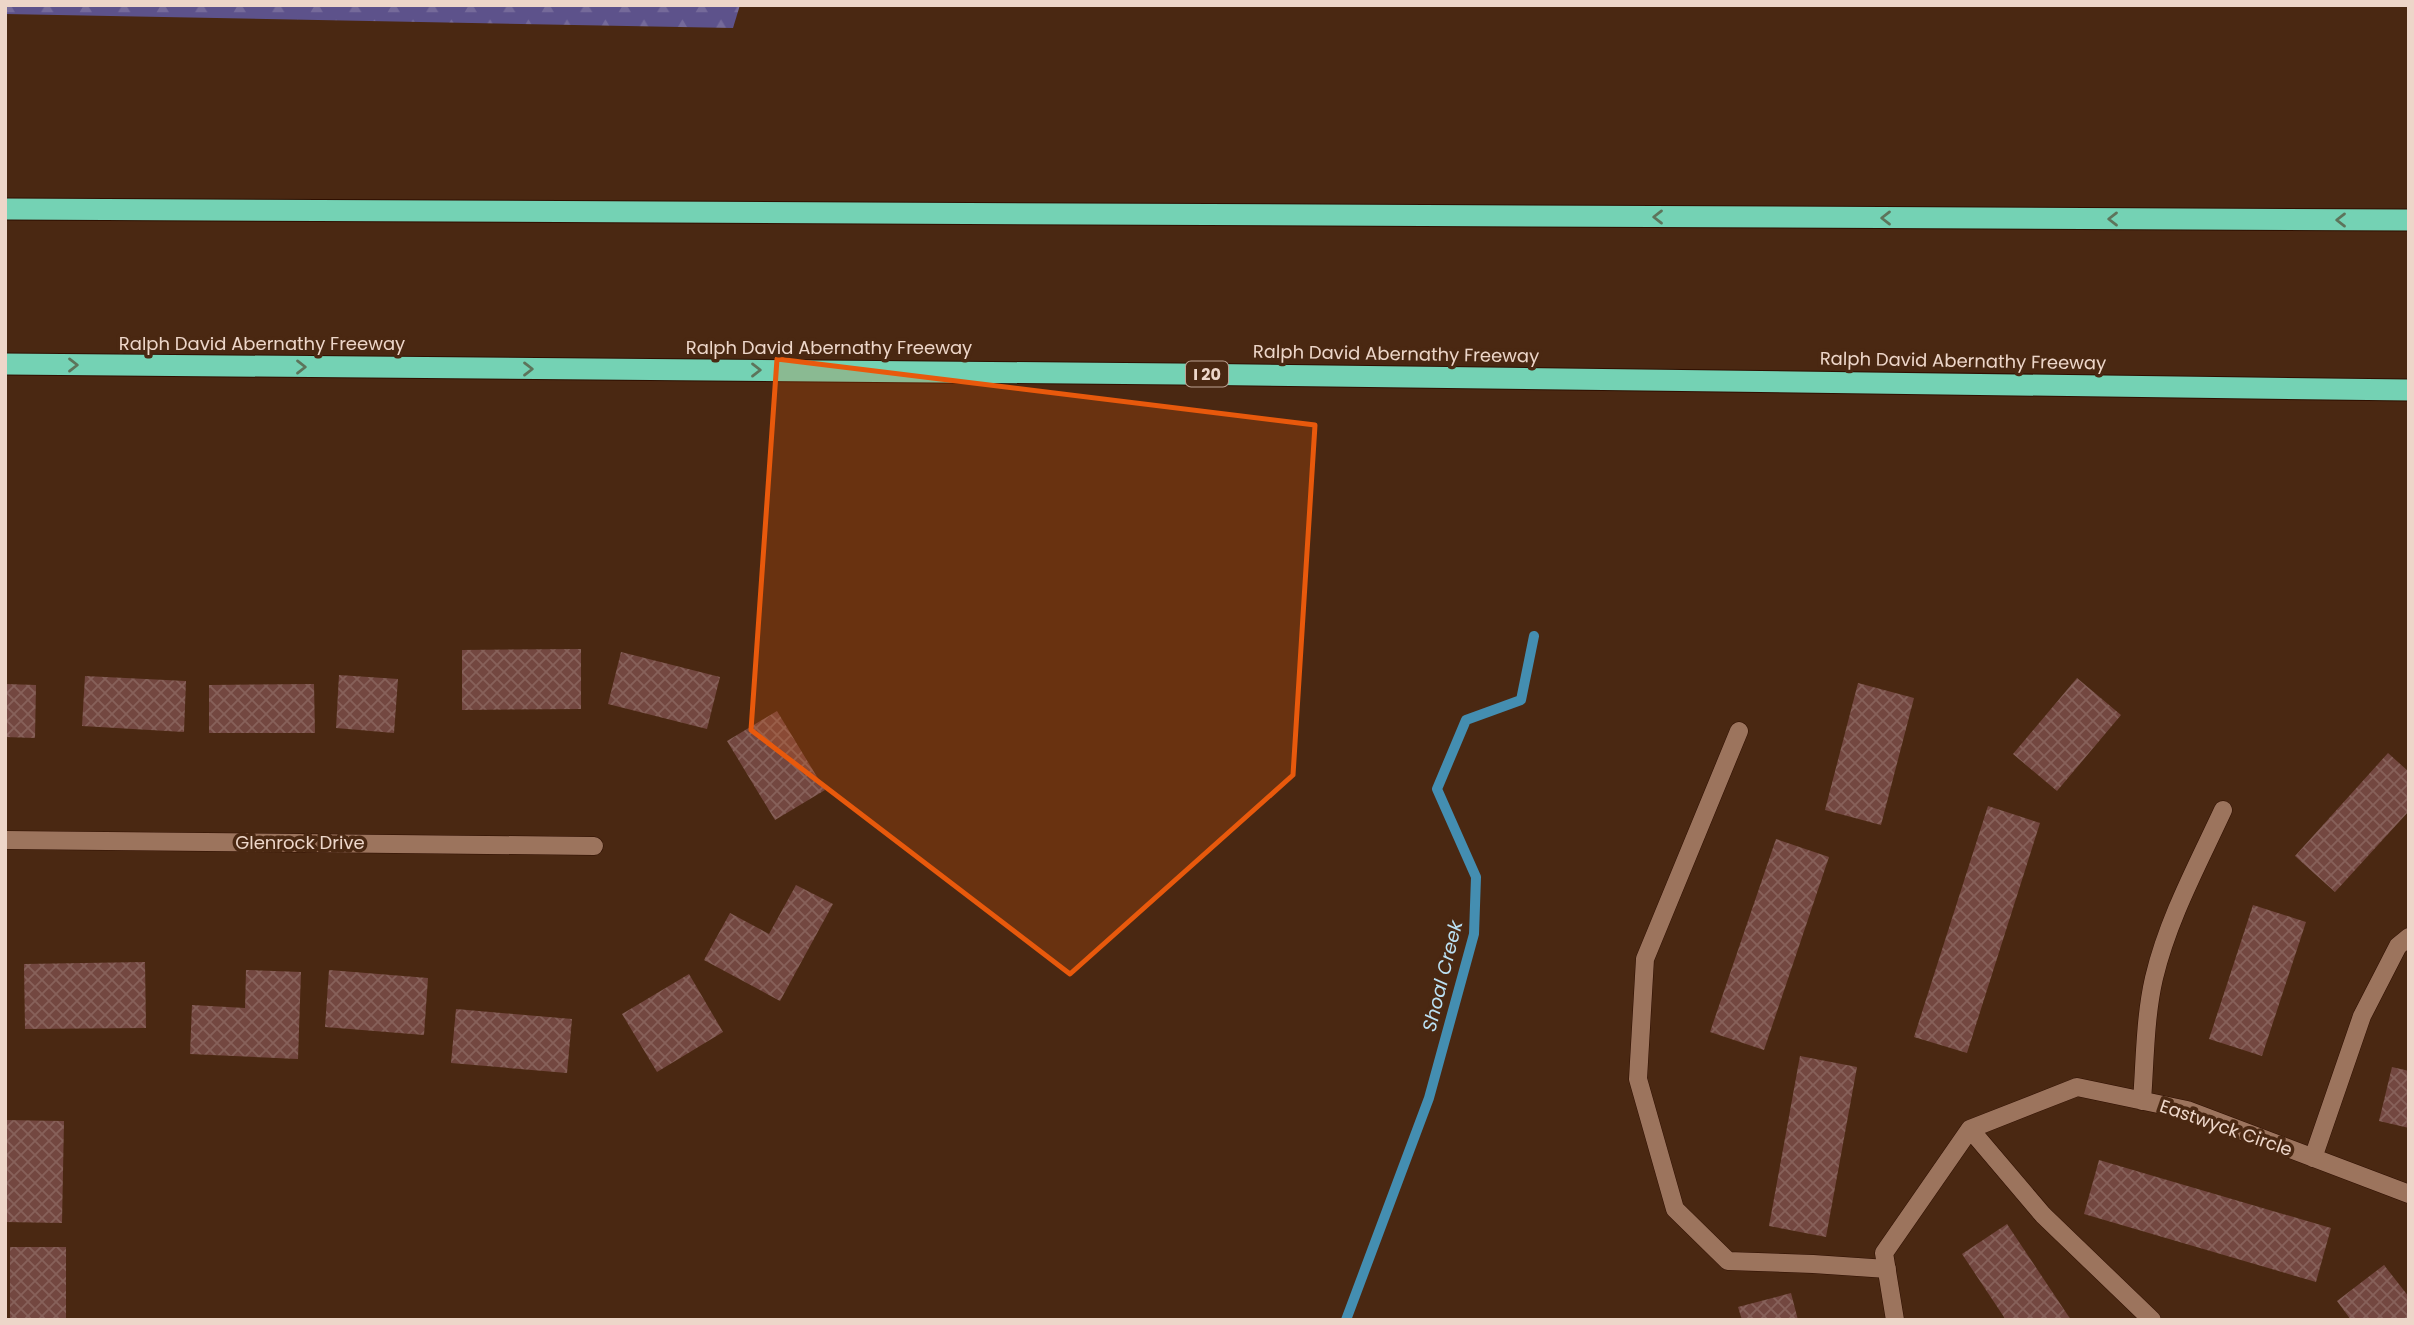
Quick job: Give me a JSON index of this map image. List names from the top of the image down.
{
  "streets": {
    "highway": ["Ralph David Abernathy Freeway", "I 20"],
    "street": ["Glenrock Drive", "Eastwyck Circle"]
  },
  "water": ["Shoal Creek"]
}
